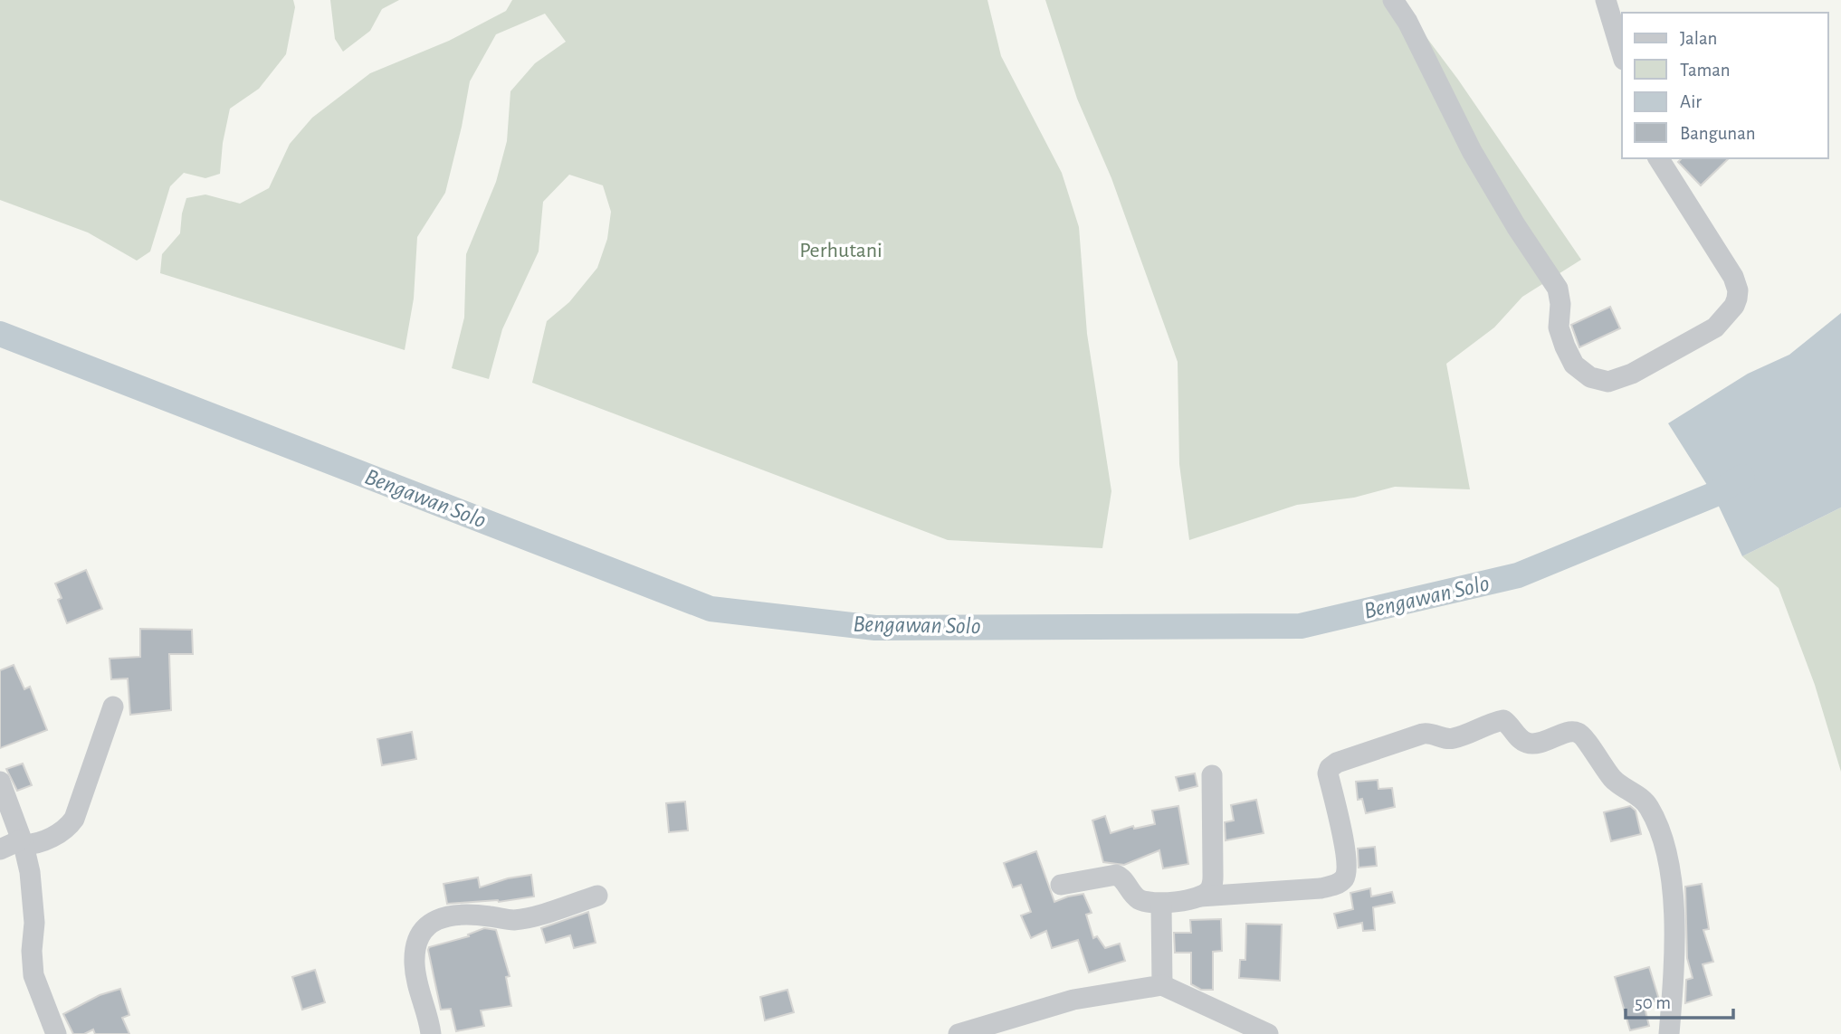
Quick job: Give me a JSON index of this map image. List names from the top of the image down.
{
  "water": ["Bengawan Solo"],
  "parks": ["Perhutani"],
  "legend": [
    "Jalan",
    "Taman",
    "Air",
    "Bangunan"
  ],
  "scale_bar": "50 m"
}
